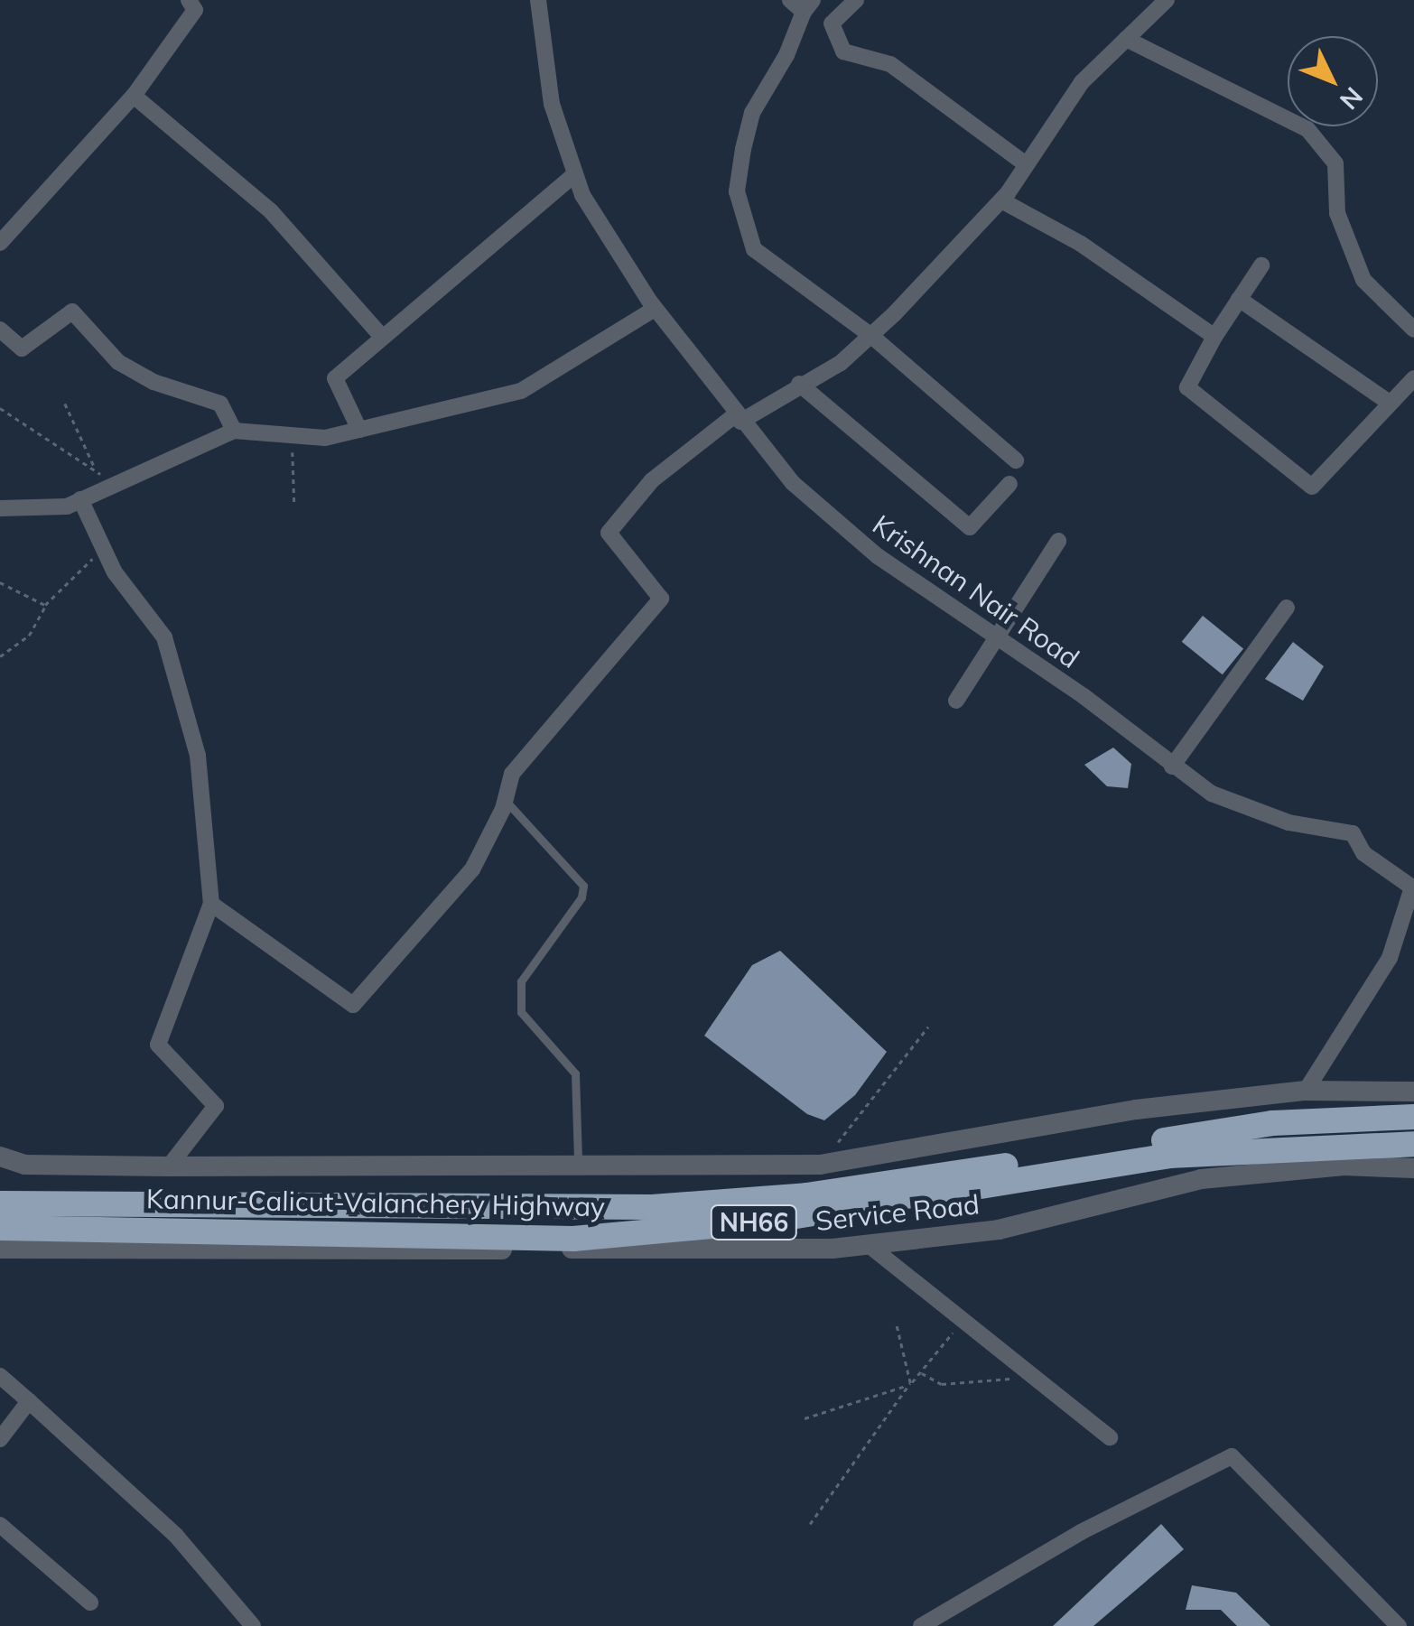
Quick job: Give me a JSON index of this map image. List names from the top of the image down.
{
  "streets": {
    "highway": ["Kannur-Calicut-Valanchery Highway", "NH66"],
    "street": ["Krishnan Nair Road", "Service Road"]
  },
  "north": "bottom right"
}
